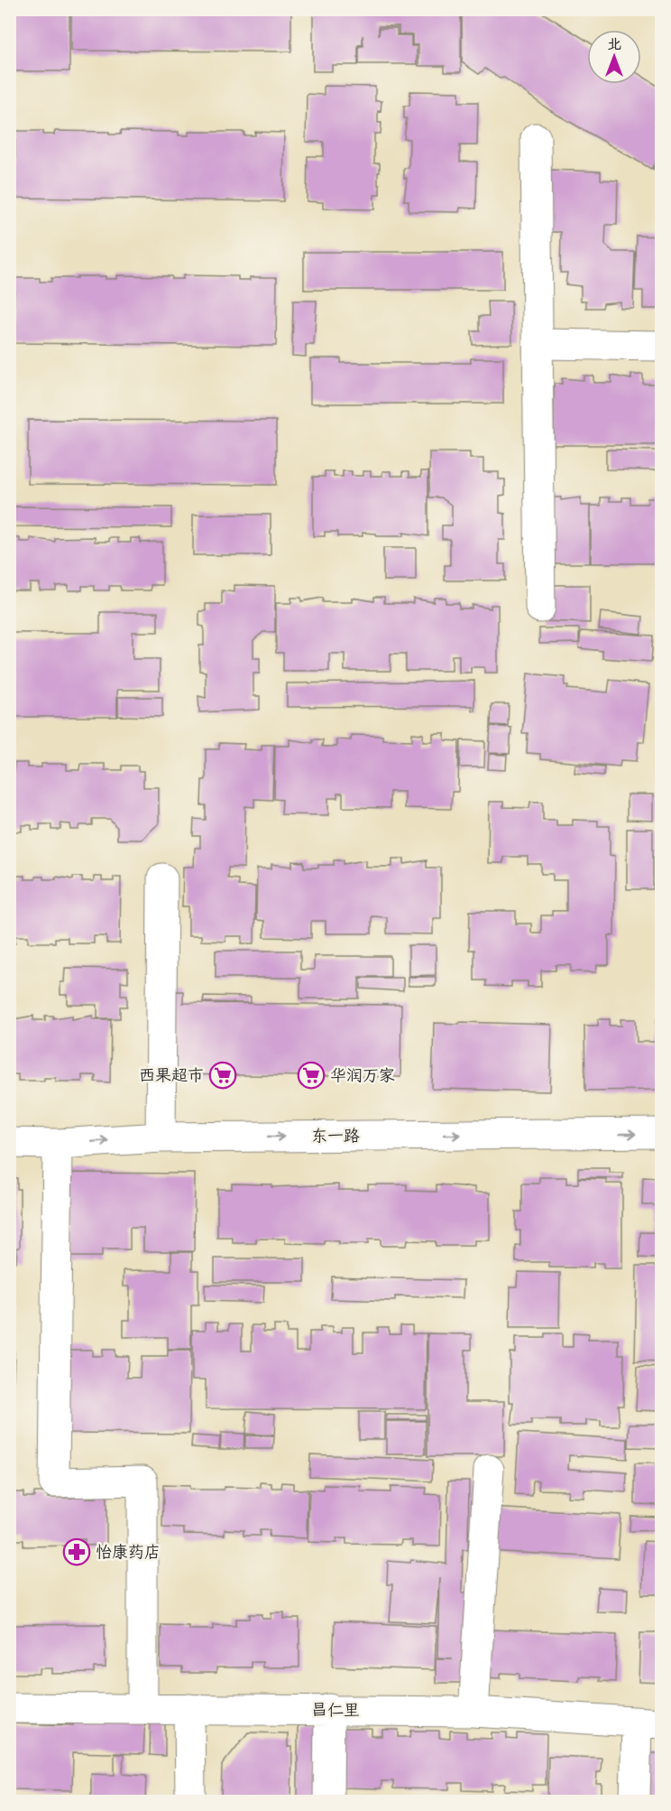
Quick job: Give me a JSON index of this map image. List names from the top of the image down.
{
  "streets": {
    "street": ["东一路", "昌仁里"]
  },
  "one_way": ["东一路"],
  "places": {
    "supermarket": ["西果超市", "华润万家"],
    "pharmacy": ["怡康药店"]
  },
  "north": "top"
}
